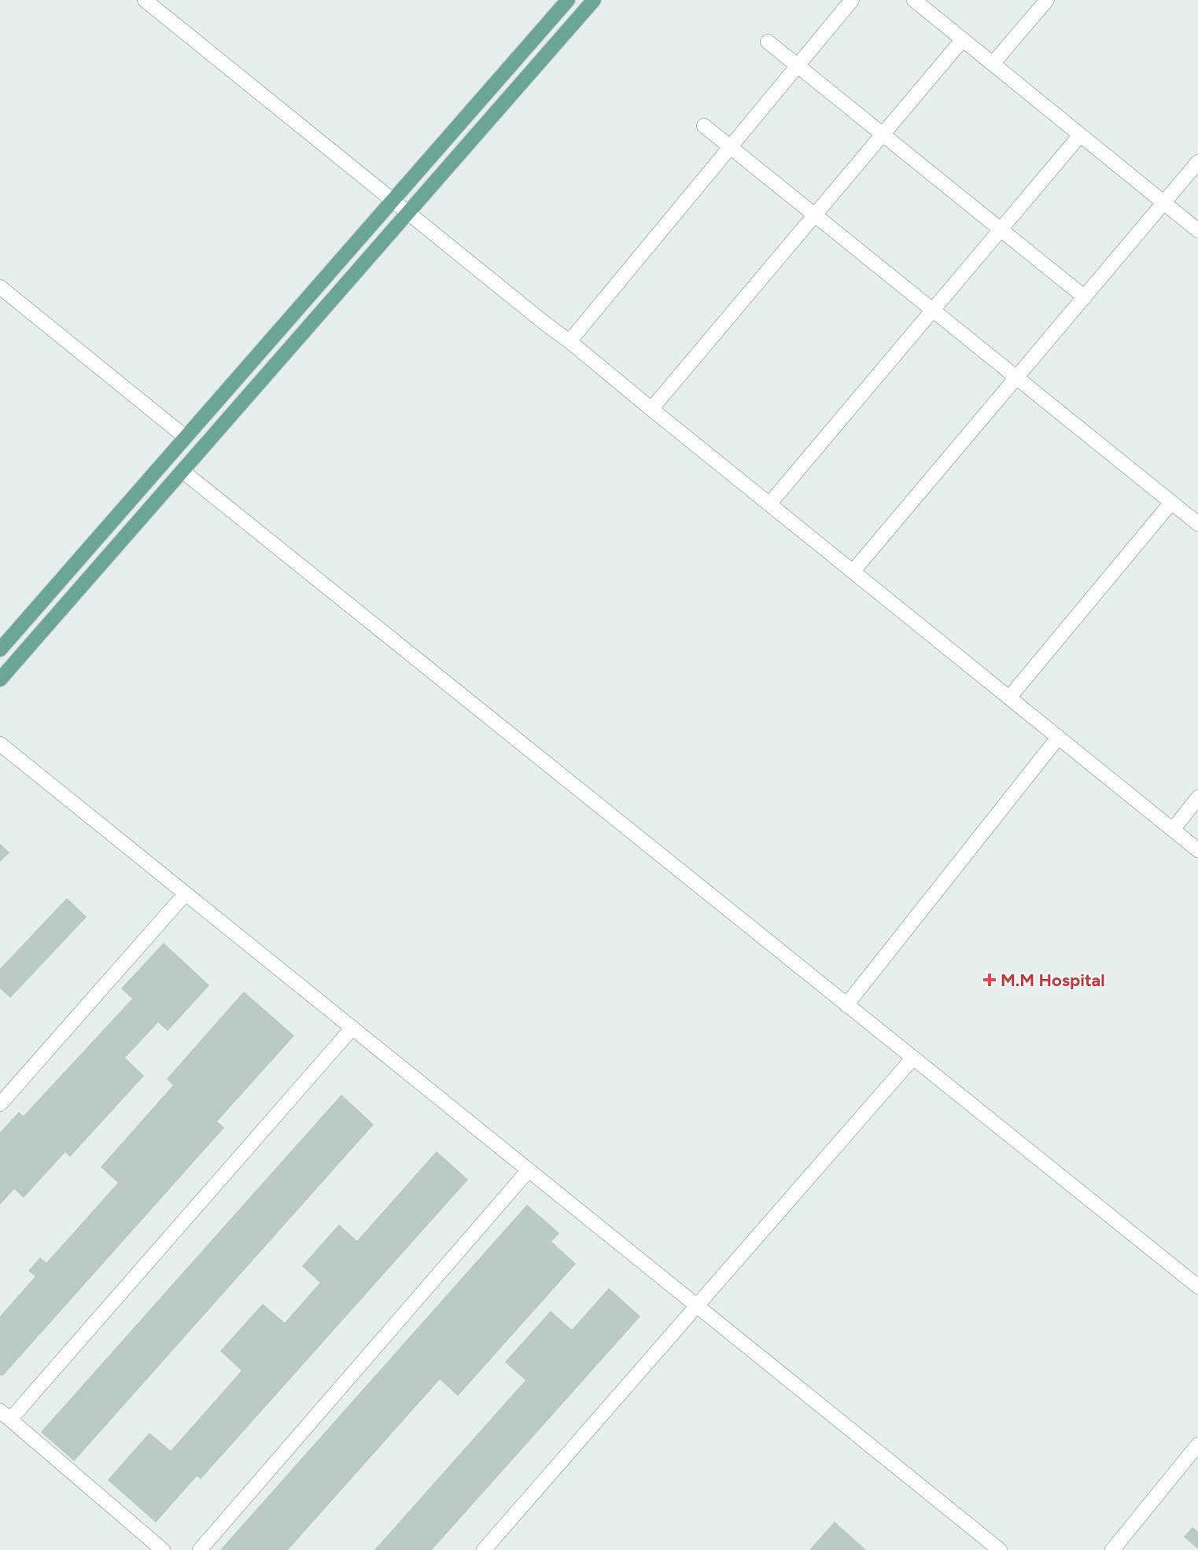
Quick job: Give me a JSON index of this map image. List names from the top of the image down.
{
  "places": {
    "health": ["M.M Hospital"]
  }
}
